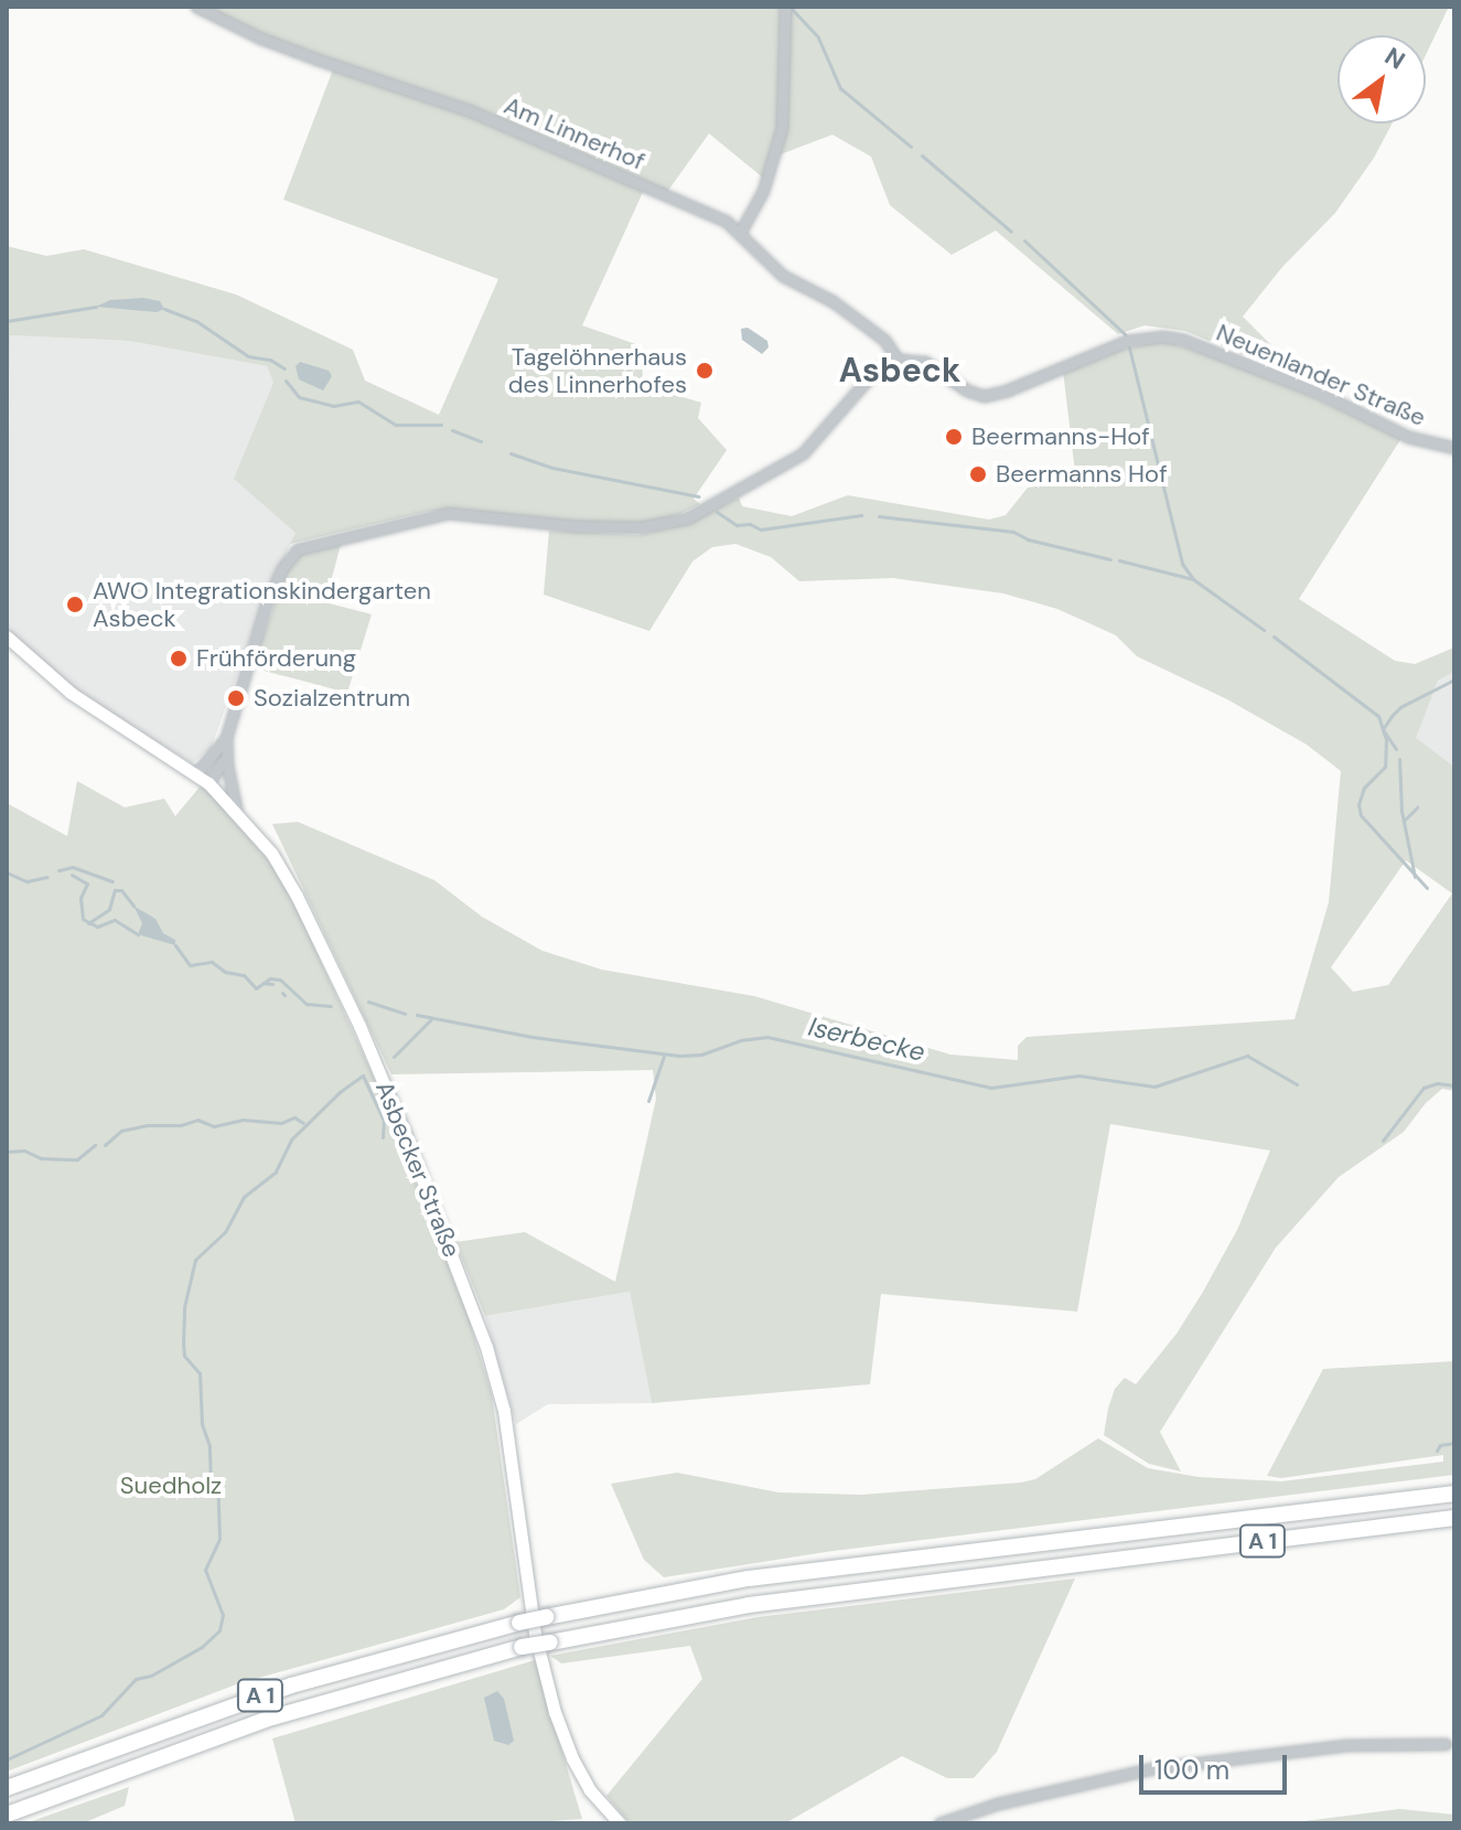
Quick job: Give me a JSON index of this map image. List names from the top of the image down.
{
  "streets": {
    "highway": ["A 1"],
    "main road": ["Asbecker Straße"],
    "street": ["Am Linnerhof", "Neuenlander Straße"]
  },
  "crossings": [
    ["Am Linnerhof", "Neuenlander Straße"]
  ],
  "districts": ["Asbeck"],
  "water": ["Iserbecke"],
  "parks": ["Suedholz"],
  "places": [
    "Tagelöhnerhaus des Linnerhofes",
    "Beermanns-Hof",
    "Beermanns Hof",
    "AWO Integrationskindergarten Asbeck",
    "Frühförderung",
    "Sozialzentrum"
  ],
  "scale_bar": "100 m",
  "north": "top right"
}
